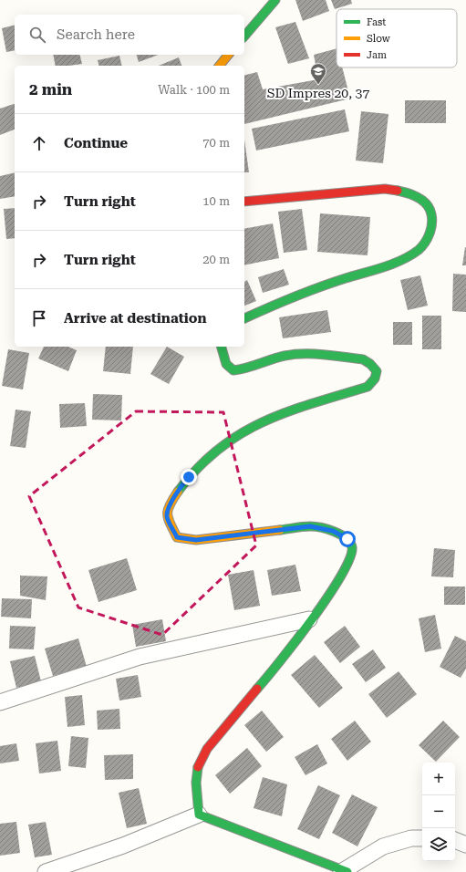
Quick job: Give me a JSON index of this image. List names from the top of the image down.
{
  "places": {
    "school or university": ["SD Impres 20, 37"]
  },
  "legend": ["Fast", "Slow", "Jam"],
  "page": {
    "search": "Search here",
    "heading": ["2 min", "Walk · 100 m"],
    "list": [
      ["Continue", "70 m"],
      ["Turn right", "10 m"],
      ["Turn right", "20 m"],
      "Arrive at destination"
    ],
    "map_buttons": ["+", "−"]
  }
}
